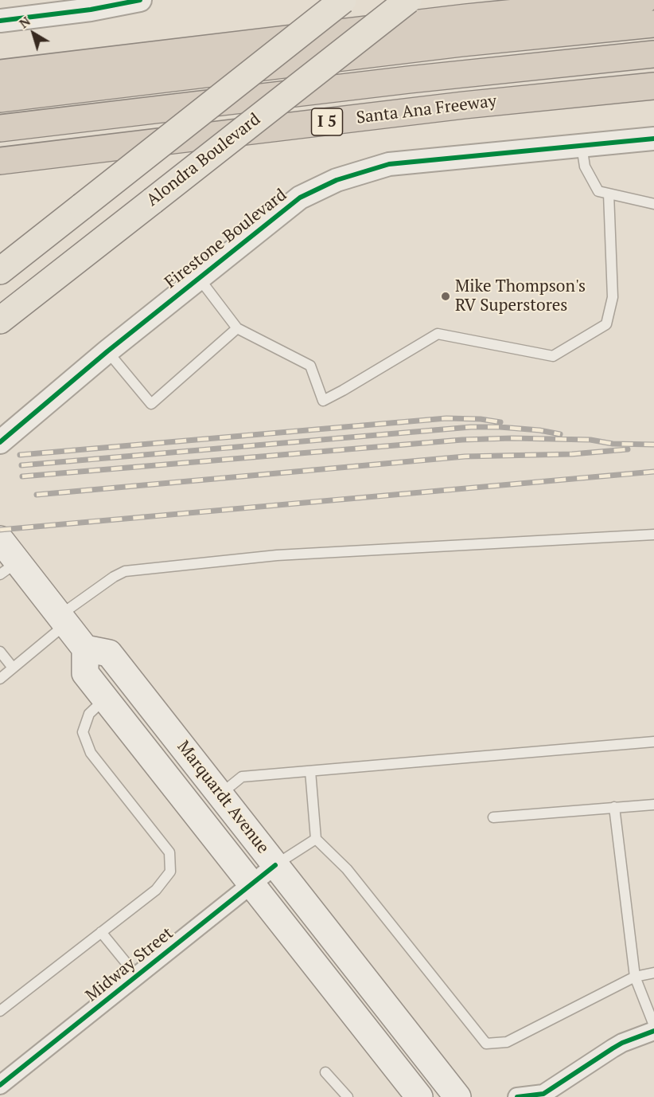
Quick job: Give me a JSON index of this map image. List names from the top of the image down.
{
  "streets": {
    "highway": ["Santa Ana Freeway", "I 5"],
    "main road": ["Alondra Boulevard", "Marquardt Avenue"],
    "street": ["Firestone Boulevard", "Midway Street"]
  },
  "crossings": [
    ["Marquardt Avenue", "Midway Street"]
  ],
  "places": ["Mike Thompson's RV Superstores"],
  "north": "top left"
}
